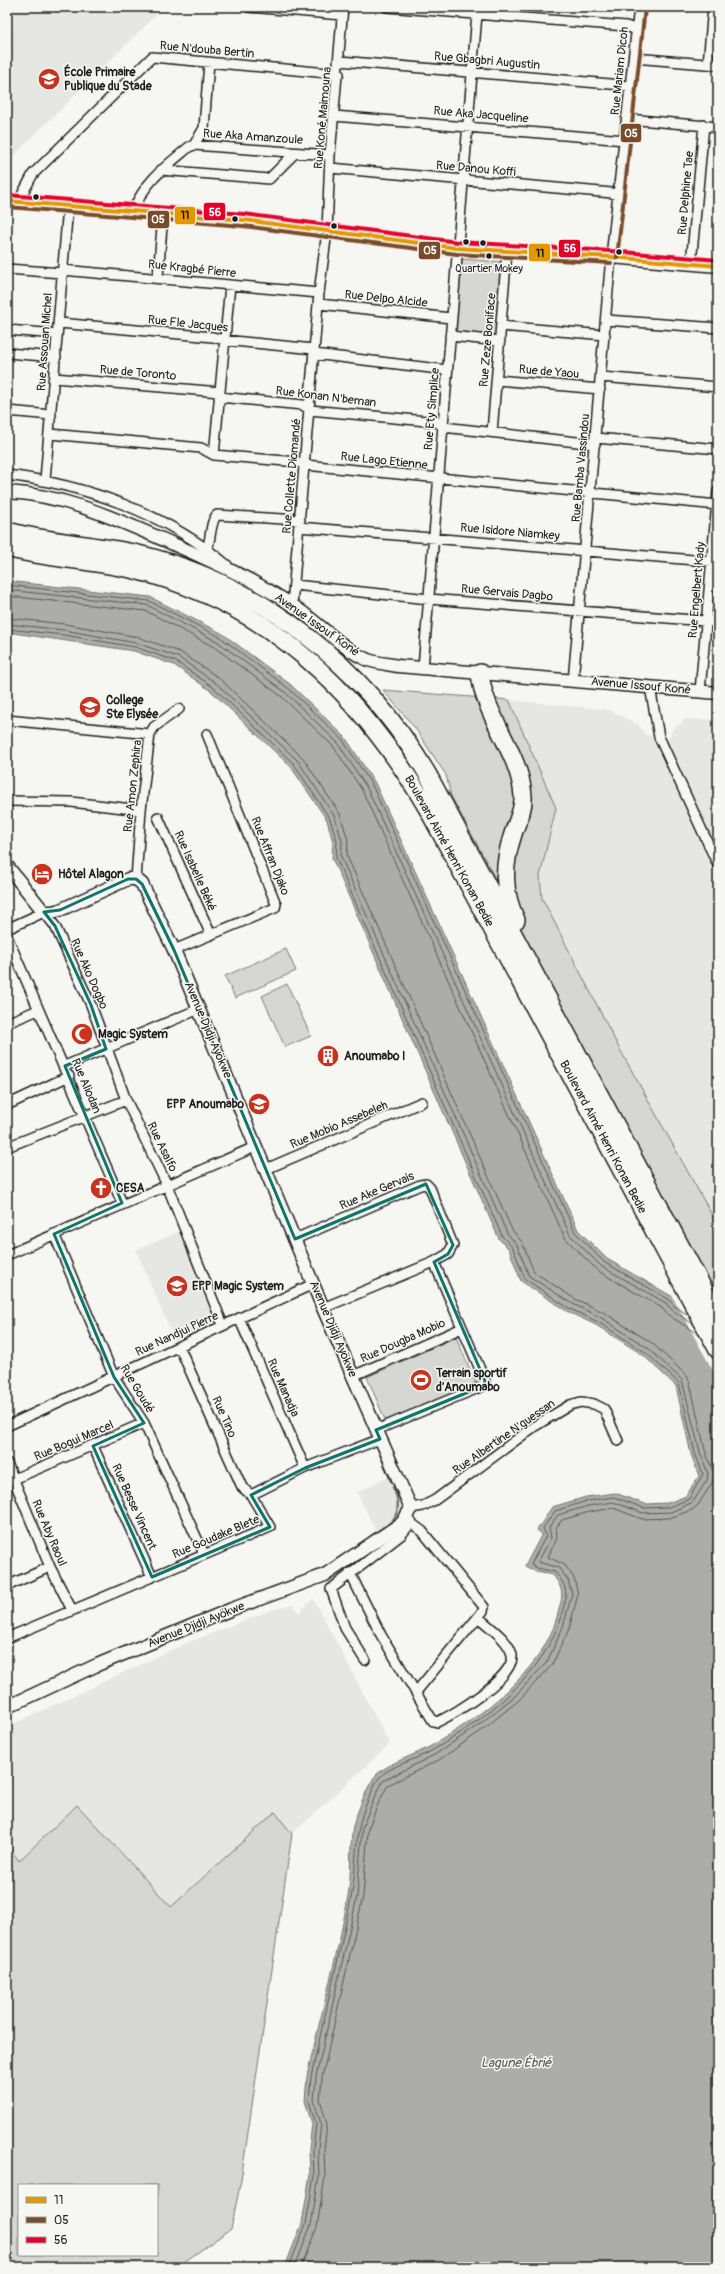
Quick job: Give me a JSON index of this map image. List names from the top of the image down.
{
  "streets": {
    "highway": ["Boulevard Aimé Henri Konan Bedie"],
    "street": [
      "Rue N'douba Bertin",
      "Rue Gbagbri Augustin",
      "Rue Mariam Dicoh",
      "Rue Aka Jacqueline",
      "Rue Koné Maimouna",
      "Rue Aka Amanzoule",
      "Rue Danou Koffi",
      "Rue Delphine Tae",
      "Rue Kragbé Pierre",
      "Rue Delpo Alcide",
      "Rue Fle Jacques",
      "Rue Zeze Boniface",
      "Rue Assouan Michel",
      "Rue de Yaou",
      "Rue de Toronto",
      "Rue Konan N'beman",
      "Rue Ety Simplice",
      "Rue Lago Etienne",
      "Rue Bamba Vassindou",
      "Rue Collette Diomandé",
      "Rue Isidore Niamkey",
      "Rue Engelbert Kady",
      "Rue Gervais Dagbo",
      "Avenue Issouf Koné",
      "Rue Amon Zephira",
      "Rue Affran Djako",
      "Rue Isabelle Béké",
      "Rue Ako Dogbo",
      "Avenue Djidji Ayökwe",
      "Rue Aliodan",
      "Rue Mobio Assebeleh",
      "Rue Asalfo",
      "Rue Ake Gervais",
      "Rue Nandjui Pierre",
      "Rue Dougba Mobio",
      "Rue Manadja",
      "Rue Goudé",
      "Rue Tino",
      "Rue Albertine N'guessan",
      "Rue Bogui Marcel",
      "Rue Besse Vincent",
      "Rue Aby Raoul",
      "Rue Goudake Blete"
    ]
  },
  "crossings": [
    ["Rue N'douba Bertin", "Rue Koné Maimouna"],
    ["Rue Gbagbri Augustin", "Rue Mariam Dicoh"],
    ["Rue Gbagbri Augustin", "Rue Koné Maimouna"],
    ["Rue Gbagbri Augustin", "Rue Ety Simplice"],
    ["Rue Mariam Dicoh", "Rue Aka Jacqueline"],
    ["Rue Mariam Dicoh", "Rue Danou Koffi"],
    ["Rue Mariam Dicoh", "Rue Bamba Vassindou"],
    ["Rue Aka Jacqueline", "Rue Koné Maimouna"],
    ["Rue Aka Jacqueline", "Rue Ety Simplice"],
    ["Rue Koné Maimouna", "Rue Aka Amanzoule"],
    ["Rue Koné Maimouna", "Rue Danou Koffi"],
    ["Rue Koné Maimouna", "Rue Collette Diomandé"],
    ["Rue Danou Koffi", "Rue Ety Simplice"],
    ["Rue Kragbé Pierre", "Rue Assouan Michel"],
    ["Rue Kragbé Pierre", "Rue Collette Diomandé"],
    ["Rue Delpo Alcide", "Rue Ety Simplice"],
    ["Rue Delpo Alcide", "Rue Collette Diomandé"],
    ["Rue Fle Jacques", "Rue Assouan Michel"],
    ["Rue Fle Jacques", "Rue Ety Simplice"],
    ["Rue Fle Jacques", "Rue Collette Diomandé"],
    ["Rue Zeze Boniface", "Rue de Yaou"],
    ["Rue Zeze Boniface", "Rue Konan N'beman"],
    ["Rue Assouan Michel", "Rue de Toronto"],
    ["Rue Assouan Michel", "Rue Lago Etienne"],
    ["Rue de Yaou", "Rue Bamba Vassindou"],
    ["Rue de Toronto", "Rue Konan N'beman"],
    ["Rue Konan N'beman", "Rue Ety Simplice"],
    ["Rue Konan N'beman", "Rue Bamba Vassindou"],
    ["Rue Konan N'beman", "Rue Collette Diomandé"],
    ["Rue Ety Simplice", "Rue Lago Etienne"],
    ["Rue Ety Simplice", "Rue Isidore Niamkey"],
    ["Rue Ety Simplice", "Rue Gervais Dagbo"],
    ["Rue Ety Simplice", "Avenue Issouf Koné"],
    ["Rue Lago Etienne", "Rue Bamba Vassindou"],
    ["Rue Lago Etienne", "Rue Collette Diomandé"],
    ["Rue Lago Etienne", "Rue Engelbert Kady"],
    ["Rue Bamba Vassindou", "Rue Isidore Niamkey"],
    ["Rue Bamba Vassindou", "Rue Gervais Dagbo"],
    ["Rue Bamba Vassindou", "Avenue Issouf Koné"],
    ["Rue Collette Diomandé", "Rue Isidore Niamkey"],
    ["Rue Collette Diomandé", "Rue Gervais Dagbo"],
    ["Rue Collette Diomandé", "Avenue Issouf Koné"],
    ["Rue Isidore Niamkey", "Rue Engelbert Kady"],
    ["Rue Engelbert Kady", "Rue Gervais Dagbo"],
    ["Rue Engelbert Kady", "Avenue Issouf Koné"],
    ["Rue Amon Zephira", "Avenue Djidji Ayökwe"],
    ["Rue Affran Djako", "Rue Isabelle Béké"],
    ["Rue Affran Djako", "Avenue Djidji Ayökwe"],
    ["Rue Ako Dogbo", "Rue Asalfo"],
    ["Avenue Djidji Ayökwe", "Rue Mobio Assebeleh"],
    ["Avenue Djidji Ayökwe", "Rue Ake Gervais"],
    ["Avenue Djidji Ayökwe", "Rue Nandjui Pierre"],
    ["Avenue Djidji Ayökwe", "Rue Dougba Mobio"],
    ["Avenue Djidji Ayökwe", "Rue Albertine N'guessan"],
    ["Rue Asalfo", "Rue Nandjui Pierre"],
    ["Rue Nandjui Pierre", "Rue Manadja"],
    ["Rue Nandjui Pierre", "Rue Goudé"],
    ["Rue Nandjui Pierre", "Rue Tino"],
    ["Rue Goudé", "Rue Bogui Marcel"],
    ["Rue Goudé", "Rue Goudake Blete"],
    ["Rue Tino", "Rue Goudake Blete"],
    ["Rue Bogui Marcel", "Rue Besse Vincent"],
    ["Rue Bogui Marcel", "Rue Aby Raoul"],
    ["Rue Besse Vincent", "Rue Goudake Blete"],
    ["Rue Aby Raoul", "Rue Goudake Blete"]
  ],
  "water": ["Lagune Ébrié"],
  "places": {
    "school or university": [
      "École Primaire Publique du Stade",
      "College Ste Elysée",
      "EPP Anoumabo",
      "EPP Magic System"
    ],
    "other": ["Quartier Mokey"],
    "hotel": ["Hôtel Alagon"],
    "mosque": ["Magic System"],
    "building": ["Anoumabo I"],
    "church": ["CESA"],
    "sports": ["Terrain sportif d'Anoumabo"]
  },
  "lines": ["transit line 05", "transit line 56", "transit line 11"],
  "legend": ["11", "05", "56"]
}
